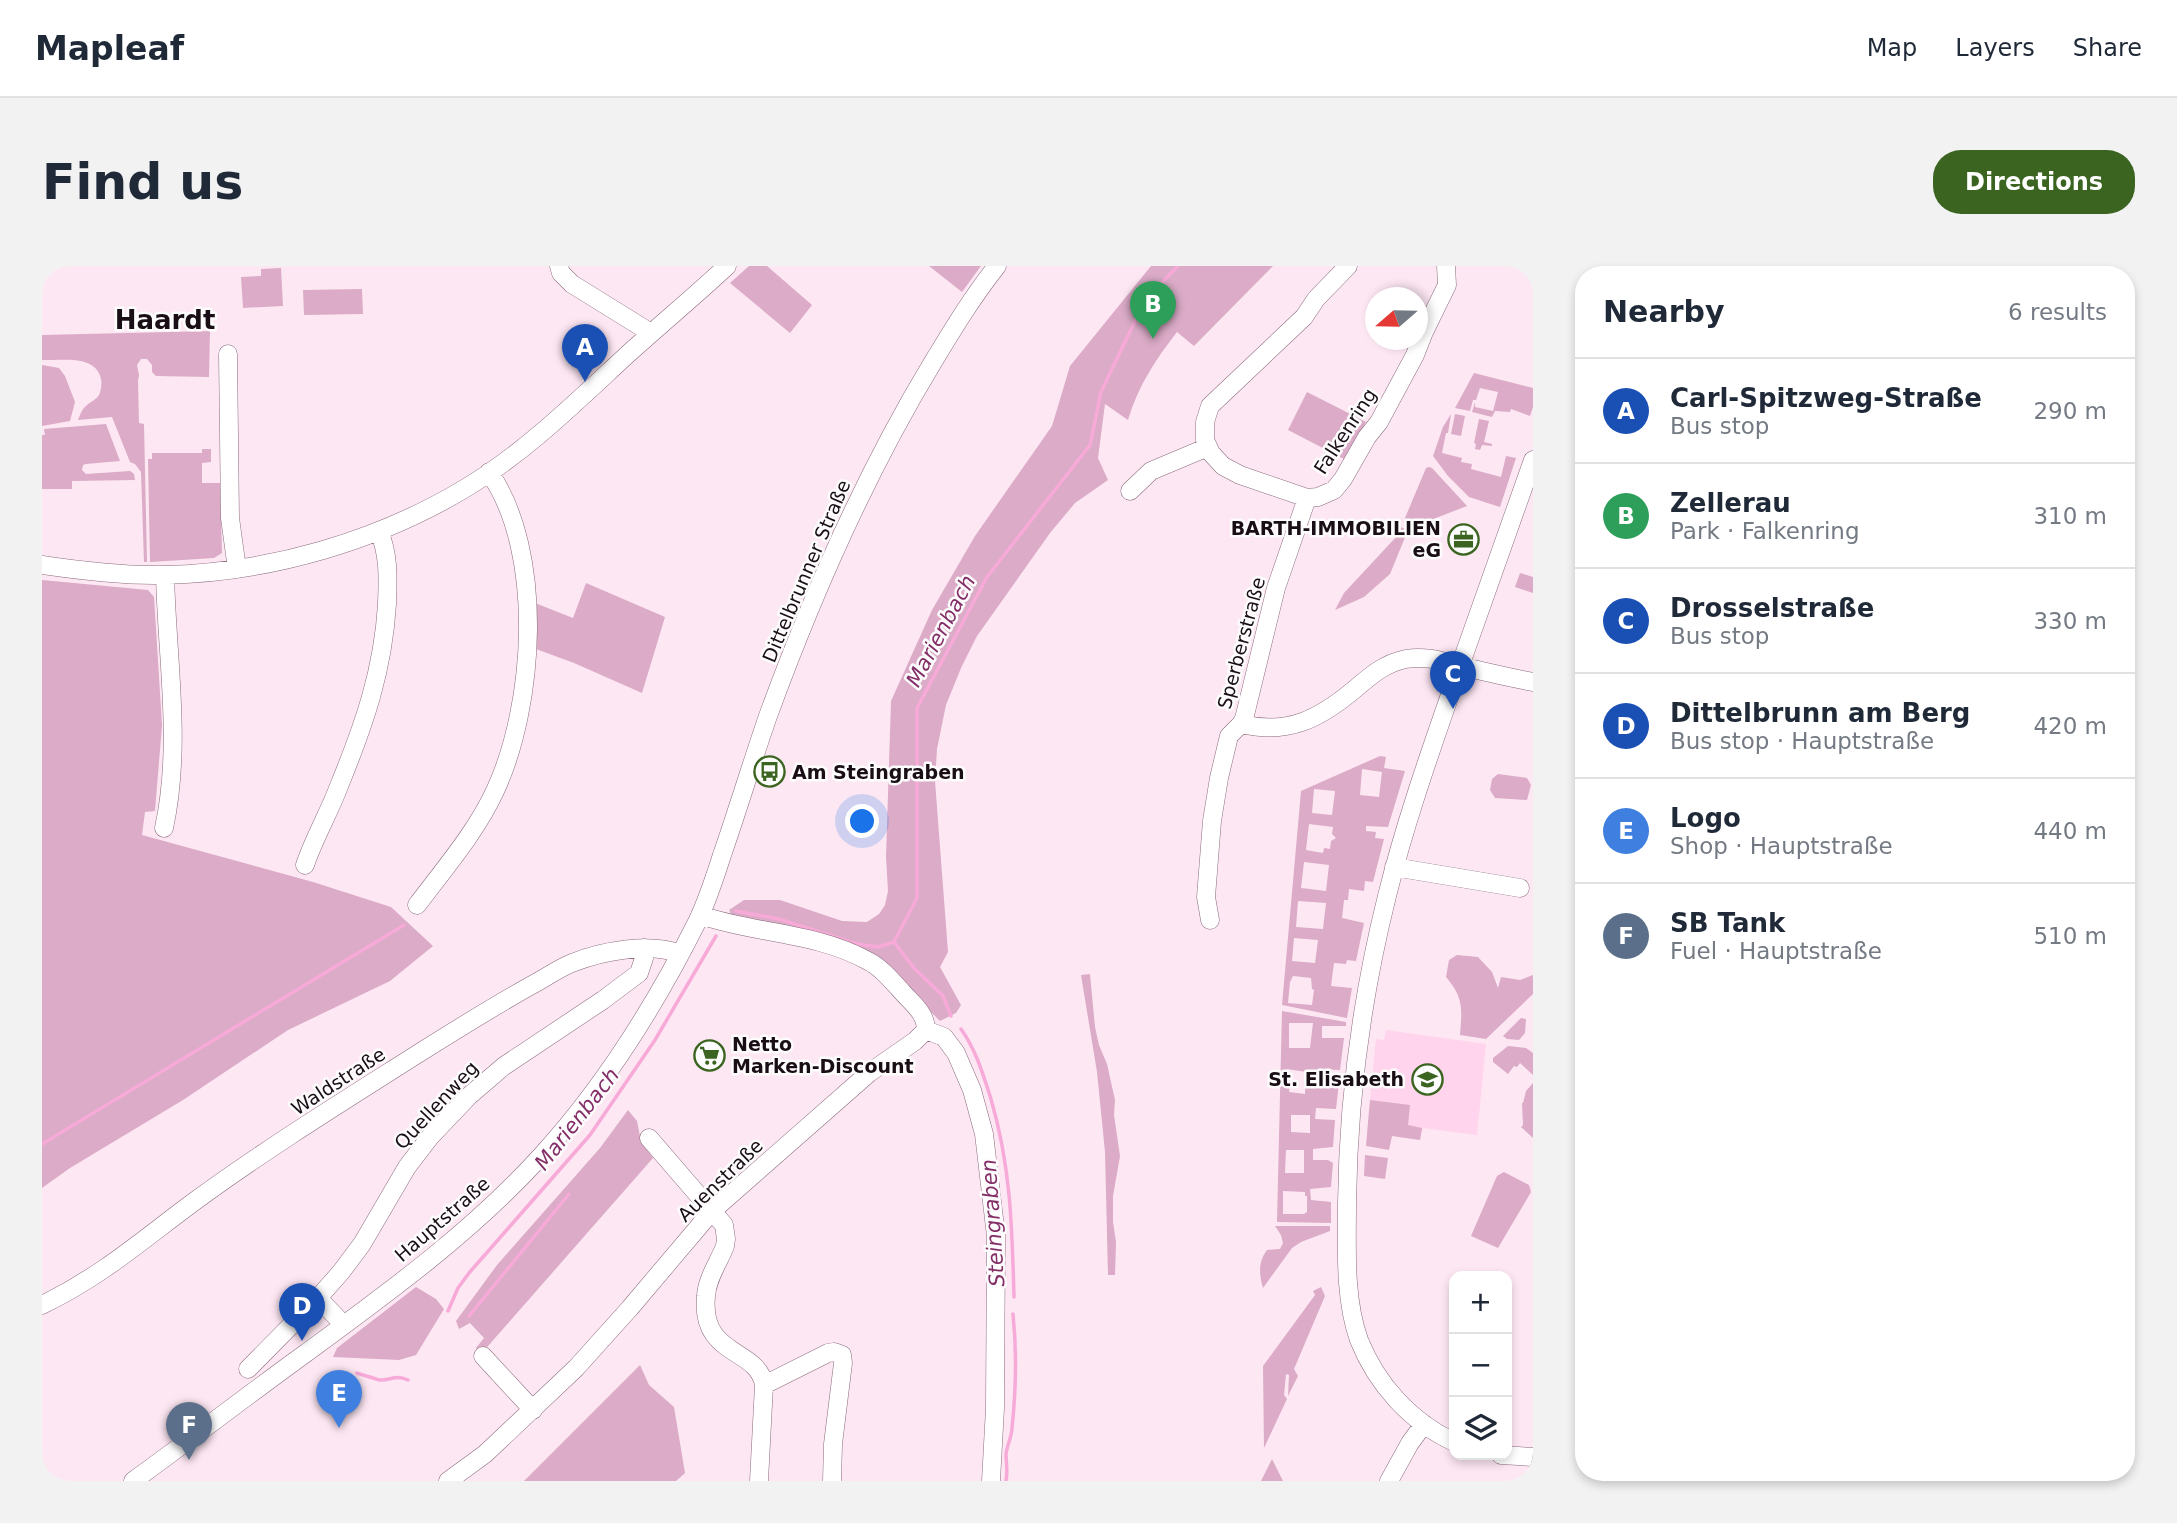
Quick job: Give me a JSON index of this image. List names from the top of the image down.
{
  "streets": {
    "street": [
      "Falkenring",
      "Dittelbrunner Straße",
      "Sperberstraße",
      "Waldstraße",
      "Quellenweg",
      "Auenstraße",
      "Hauptstraße"
    ]
  },
  "crossings": [
    ["Falkenring", "Sperberstraße"],
    ["Dittelbrunner Straße", "Hauptstraße"],
    ["Waldstraße", "Quellenweg"],
    ["Waldstraße", "Hauptstraße"]
  ],
  "districts": ["Haardt"],
  "water": ["Marienbach", "Steingraben"],
  "places": {
    "office": ["BARTH-IMMOBILIEN eG"],
    "bus stop": ["Am Steingraben"],
    "supermarket": ["Netto Marken-Discount"],
    "school or university": ["St. Elisabeth"]
  },
  "north": "left",
  "page": {
    "header": "Mapleaf",
    "nav": ["Map", "Layers", "Share"],
    "buttons": "Directions",
    "title": "Find us",
    "heading": ["Nearby", "6 results"],
    "pins": [
      "B",
      "A",
      "C",
      "D",
      "E",
      "F"
    ],
    "list": [
      {
        "mark": "A",
        "name": "Carl-Spitzweg-Straße",
        "note": "Bus stop",
        "value": "290 m"
      },
      {
        "mark": "B",
        "name": "Zellerau",
        "note": "Park · Falkenring",
        "value": "310 m"
      },
      {
        "mark": "C",
        "name": "Drosselstraße",
        "note": "Bus stop",
        "value": "330 m"
      },
      {
        "mark": "D",
        "name": "Dittelbrunn am Berg",
        "note": "Bus stop · Hauptstraße",
        "value": "420 m"
      },
      {
        "mark": "E",
        "name": "Logo",
        "note": "Shop · Hauptstraße",
        "value": "440 m"
      },
      {
        "mark": "F",
        "name": "SB Tank",
        "note": "Fuel · Hauptstraße",
        "value": "510 m"
      }
    ],
    "map_buttons": ["+", "−"]
  }
}
